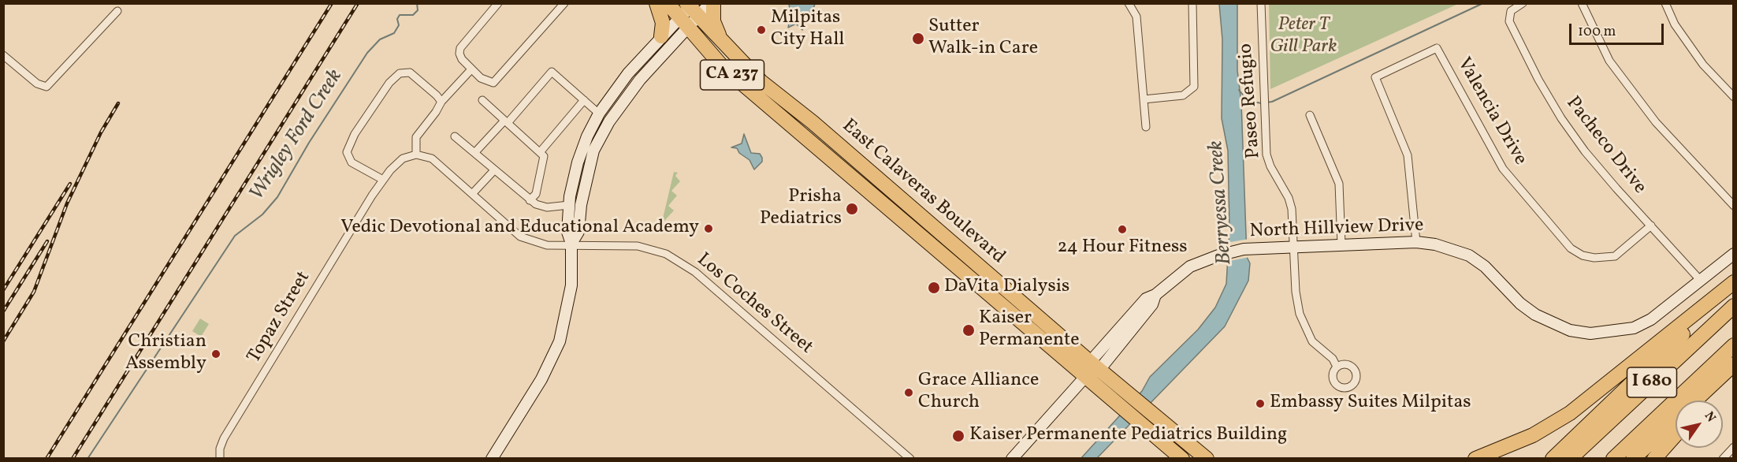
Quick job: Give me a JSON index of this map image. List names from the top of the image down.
{
  "streets": {
    "highway": ["CA 237", "East Calaveras Boulevard", "I 680"],
    "street": [
      "Paseo Refugio",
      "Valencia Drive",
      "Pacheco Drive",
      "North Hillview Drive",
      "Los Coches Street",
      "Topaz Street"
    ]
  },
  "crossings": [
    ["Paseo Refugio", "North Hillview Drive"],
    ["Valencia Drive", "Pacheco Drive"],
    ["Valencia Drive", "North Hillview Drive"],
    ["Pacheco Drive", "North Hillview Drive"],
    ["East Calaveras Boulevard", "North Hillview Drive"]
  ],
  "water": ["Wrigley Ford Creek", "Berryessa Creek"],
  "parks": ["Peter T Gill Park"],
  "places": [
    "Milpitas City Hall",
    "Sutter Walk-in Care",
    "Prisha Pediatrics",
    "Vedic Devotional and Educational Academy",
    "24 Hour Fitness",
    "DaVita Dialysis",
    "Kaiser Permanente",
    "Christian Assembly",
    "Grace Alliance Church",
    "Embassy Suites Milpitas",
    "Kaiser Permanente Pediatrics Building"
  ],
  "scale_bar": "100 m",
  "north": "top right"
}
